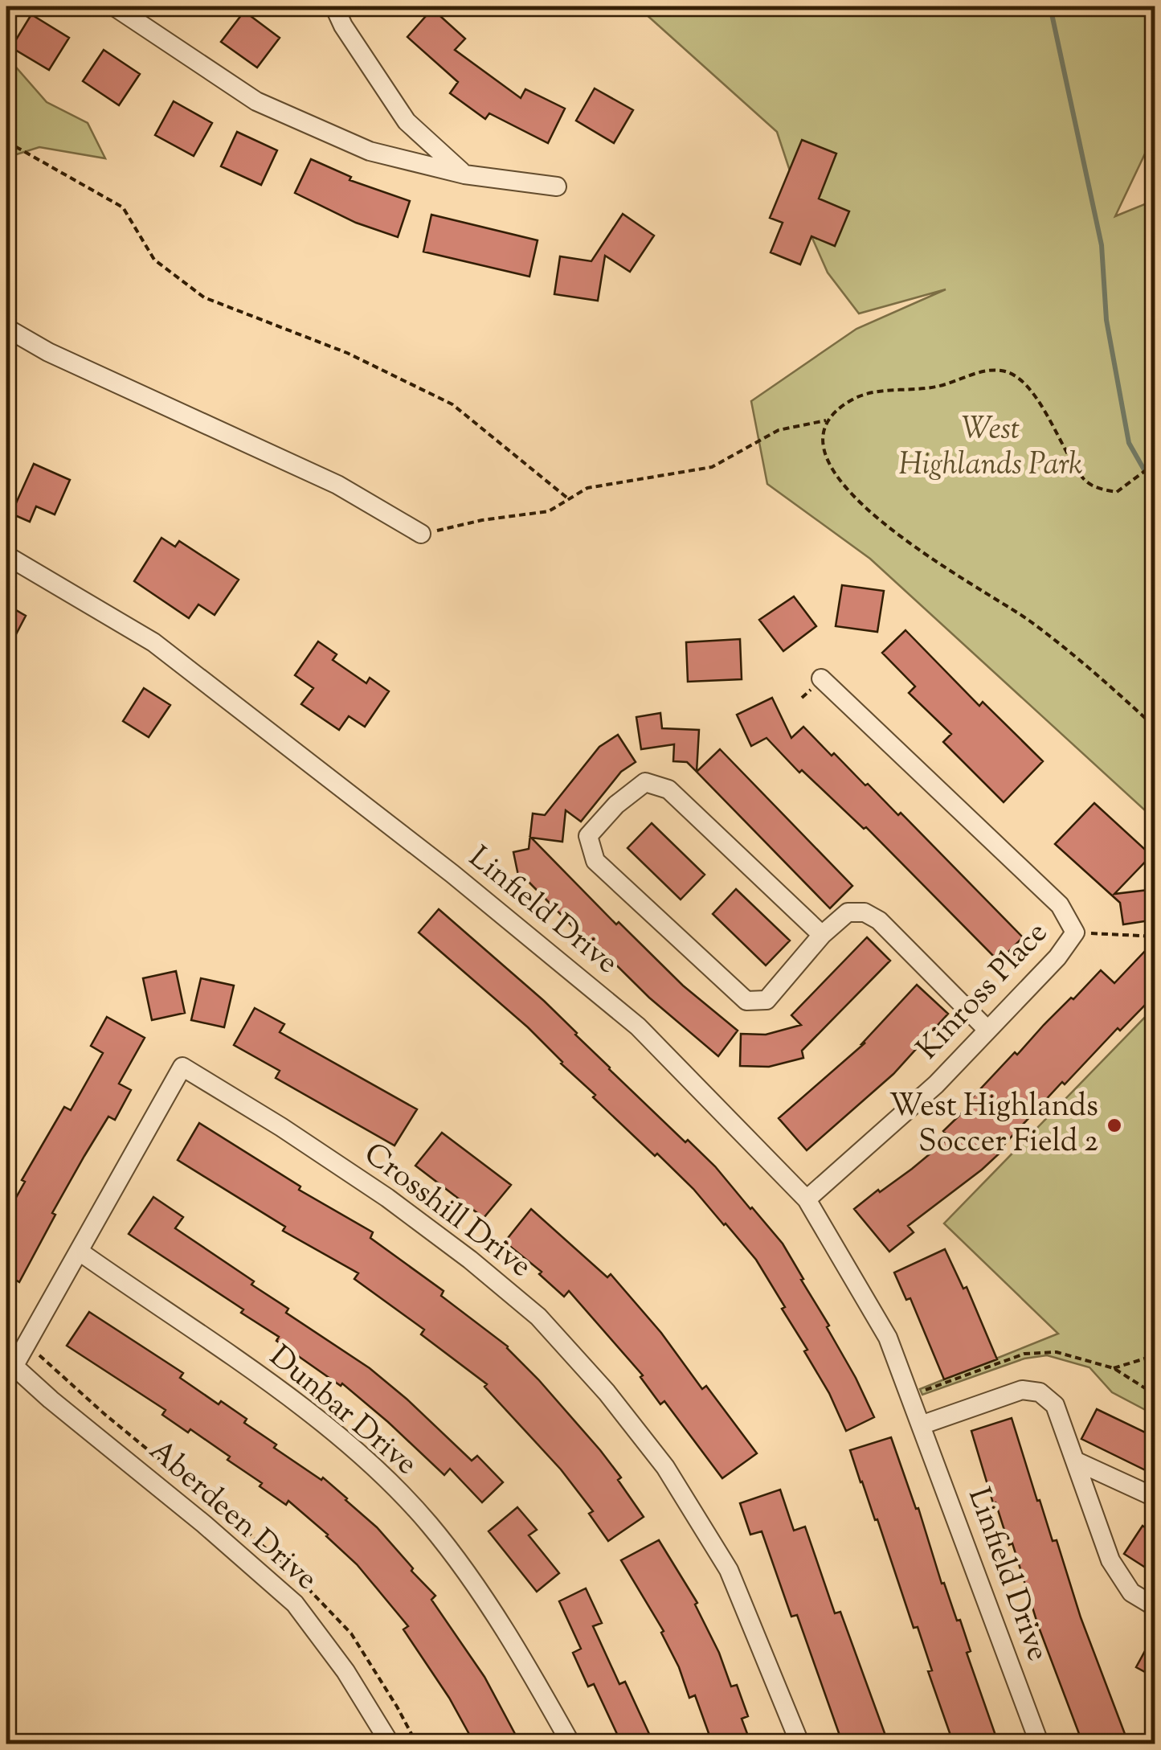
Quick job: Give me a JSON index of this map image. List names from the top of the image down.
{
  "streets": {
    "street": [
      "Linfield Drive",
      "Kinross Place",
      "Crosshill Drive",
      "Dunbar Drive",
      "Aberdeen Drive"
    ]
  },
  "crossings": [
    ["Linfield Drive", "Kinross Place"],
    ["Crosshill Drive", "Dunbar Drive"],
    ["Crosshill Drive", "Aberdeen Drive"]
  ],
  "parks": ["West Highlands Park"],
  "places": ["West Highlands Soccer Field 2"]
}
